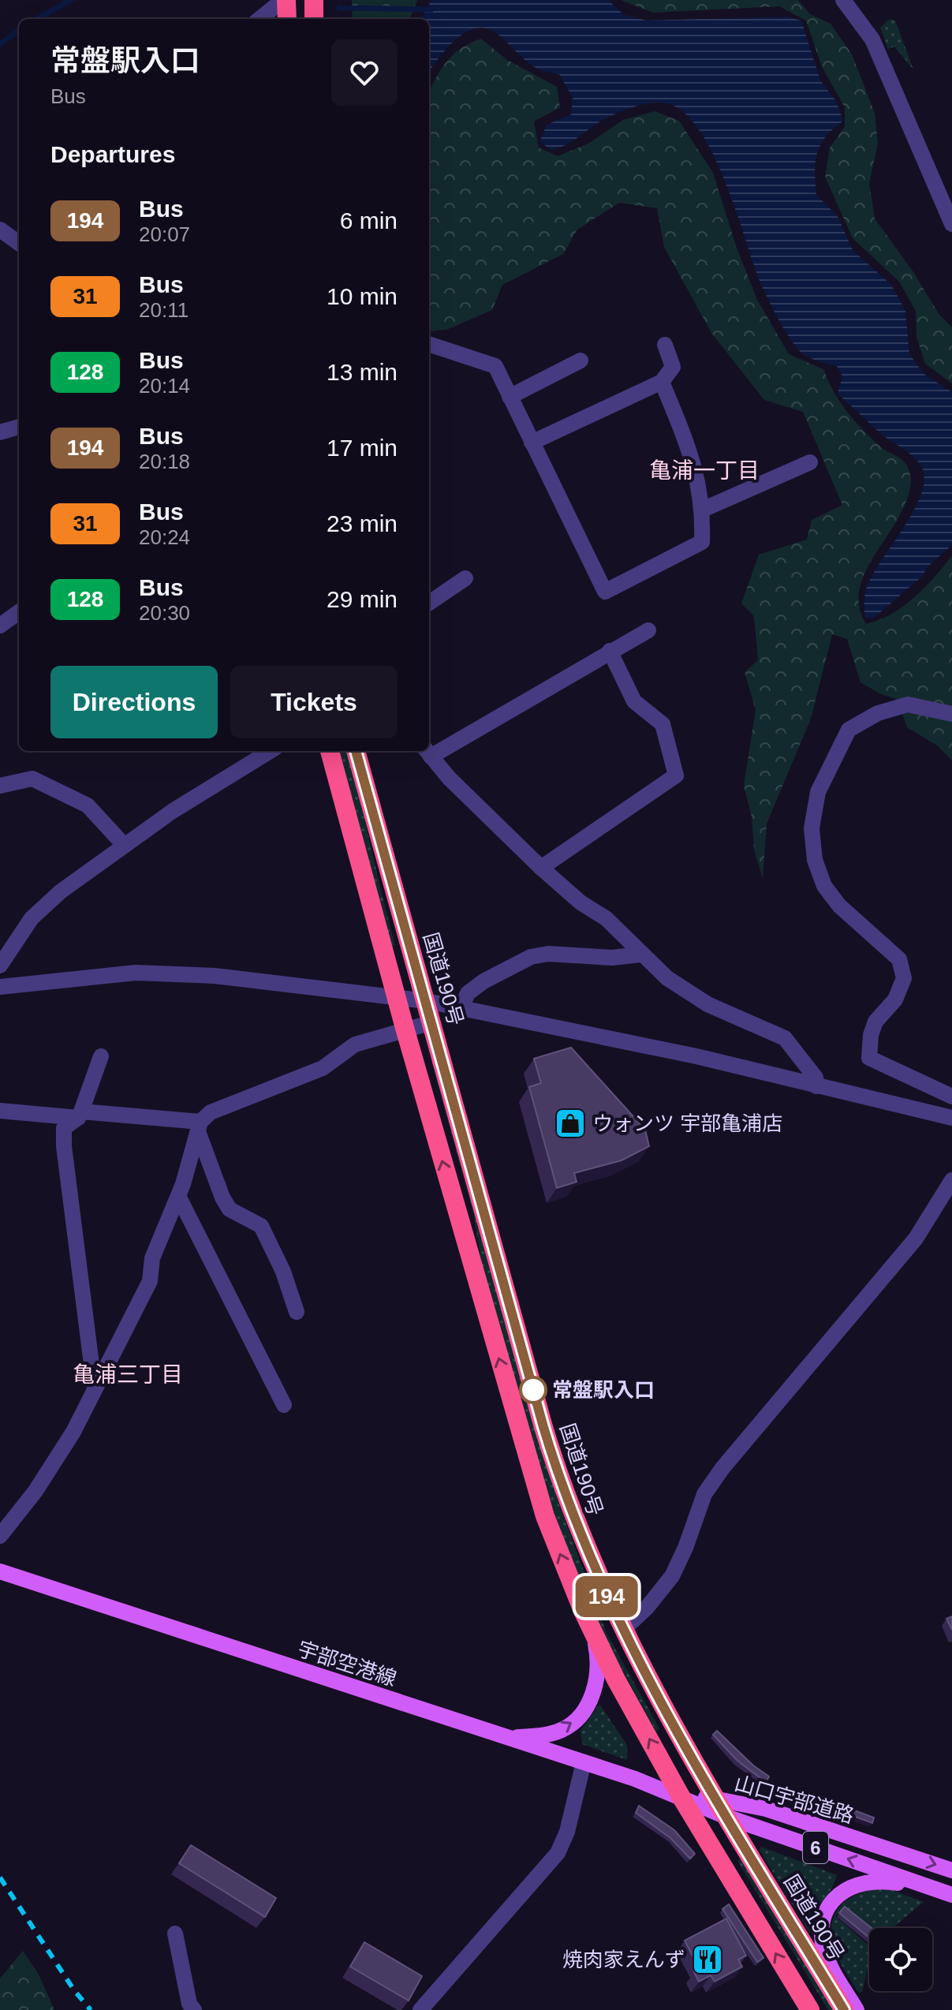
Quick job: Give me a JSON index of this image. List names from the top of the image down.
{
  "streets": {
    "highway": ["国道190号"],
    "main road": ["宇部空港線", "山口宇部道路", "6"]
  },
  "crossings": [
    ["国道190号", "山口宇部道路"],
    ["宇部空港線", "山口宇部道路"]
  ],
  "districts": ["亀浦一丁目", "亀浦三丁目"],
  "places": {
    "shop": ["ウォンツ 宇部亀浦店"],
    "other": ["常盤駅入口"],
    "restaurant": ["焼肉家えんず"]
  },
  "lines": ["bus line 194"],
  "page": {
    "on_map": "194",
    "heading": [
      ["常盤駅入口", "Bus"],
      "Departures"
    ],
    "list": [
      {
        "mark": "194",
        "name": "Bus",
        "note": "20:07",
        "value": "6 min"
      },
      {
        "mark": "31",
        "name": "Bus",
        "note": "20:11",
        "value": "10 min"
      },
      {
        "mark": "128",
        "name": "Bus",
        "note": "20:14",
        "value": "13 min"
      },
      {
        "mark": "194",
        "name": "Bus",
        "note": "20:18",
        "value": "17 min"
      },
      {
        "mark": "31",
        "name": "Bus",
        "note": "20:24",
        "value": "23 min"
      },
      {
        "mark": "128",
        "name": "Bus",
        "note": "20:30",
        "value": "29 min"
      }
    ],
    "buttons": ["Directions", "Tickets"]
  }
}
